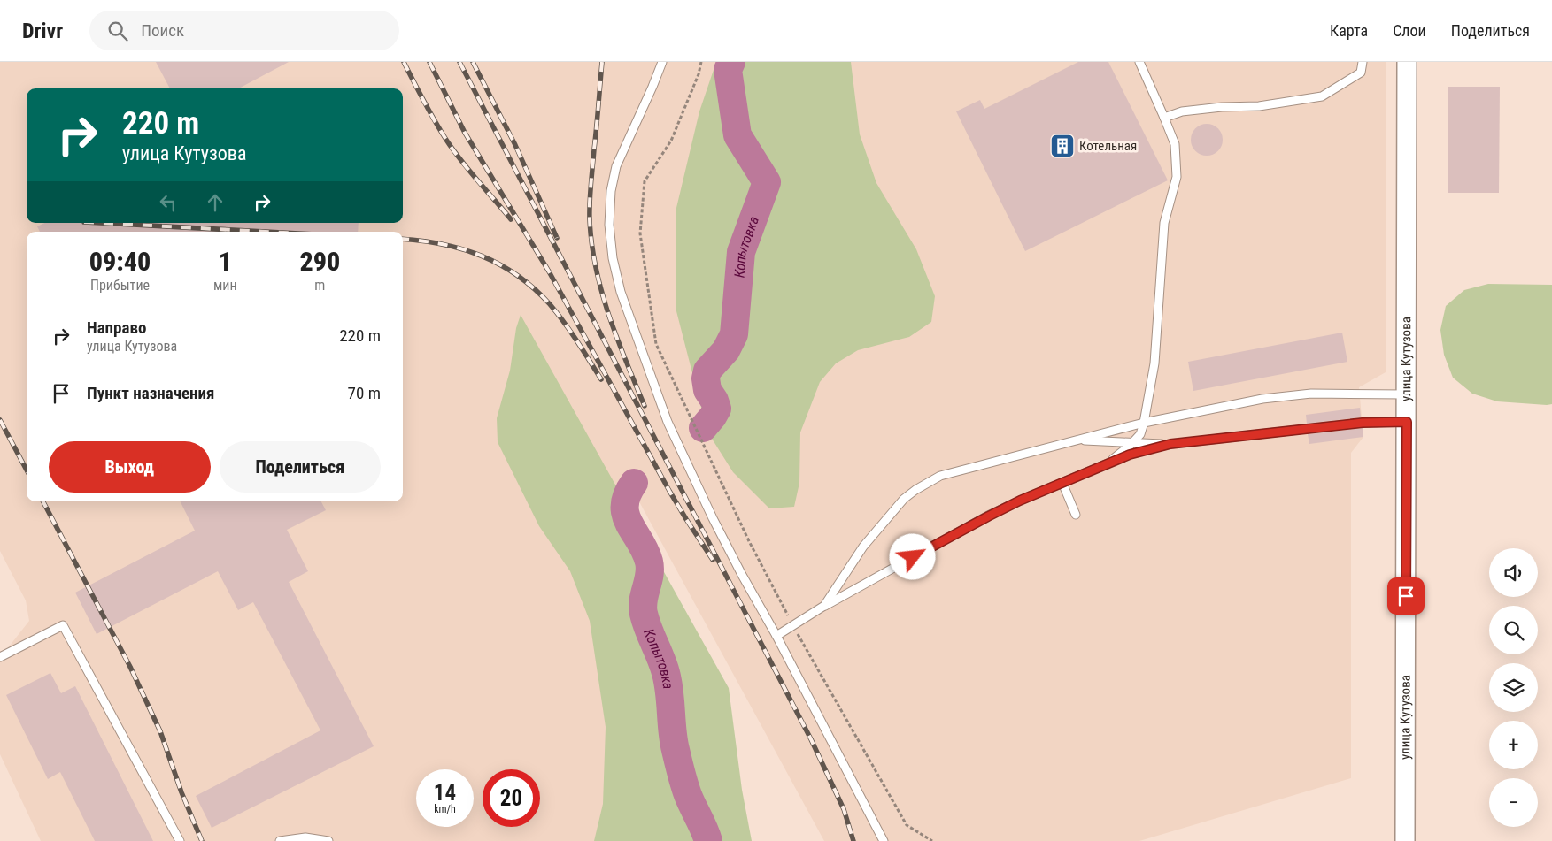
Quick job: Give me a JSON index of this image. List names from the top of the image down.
{
  "streets": {
    "street": ["улица Кутузова"]
  },
  "water": ["Копытовка"],
  "places": {
    "building": ["Котельная"]
  },
  "page": {
    "header": "Drivr",
    "search": "Поиск",
    "nav": ["Карта", "Слои", "Поделиться"],
    "turn": ["220 m", "улица Кутузова"],
    "eta": [
      "09:40",
      "Прибытие",
      "1",
      "мин",
      "290",
      "m"
    ],
    "list": [
      {
        "name": "Направо",
        "note": "улица Кутузова",
        "value": "220 m"
      },
      {
        "name": "Пункт назначения",
        "value": "70 m"
      }
    ],
    "buttons": ["Выход", "Поделиться"],
    "map_buttons": ["+", "−"],
    "speed": "14 km/h",
    "limit": "20"
  }
}
